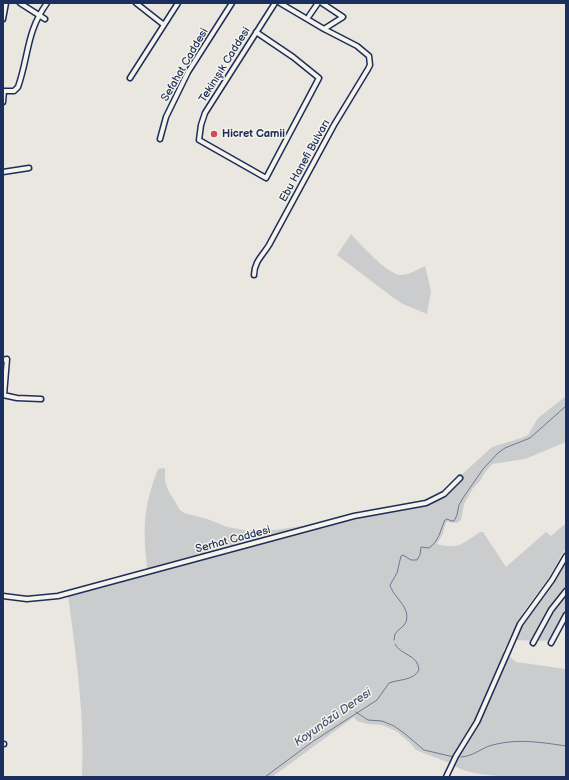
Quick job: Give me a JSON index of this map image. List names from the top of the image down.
{
  "streets": {
    "street": [
      "Sefahat Caddesi",
      "Tekinışık Caddesi",
      "Ebu Hanefi Bulvarı",
      "Serhat Caddesi"
    ]
  },
  "water": ["Koyunözü Deresi"],
  "places": ["Hicret Camii"]
}
